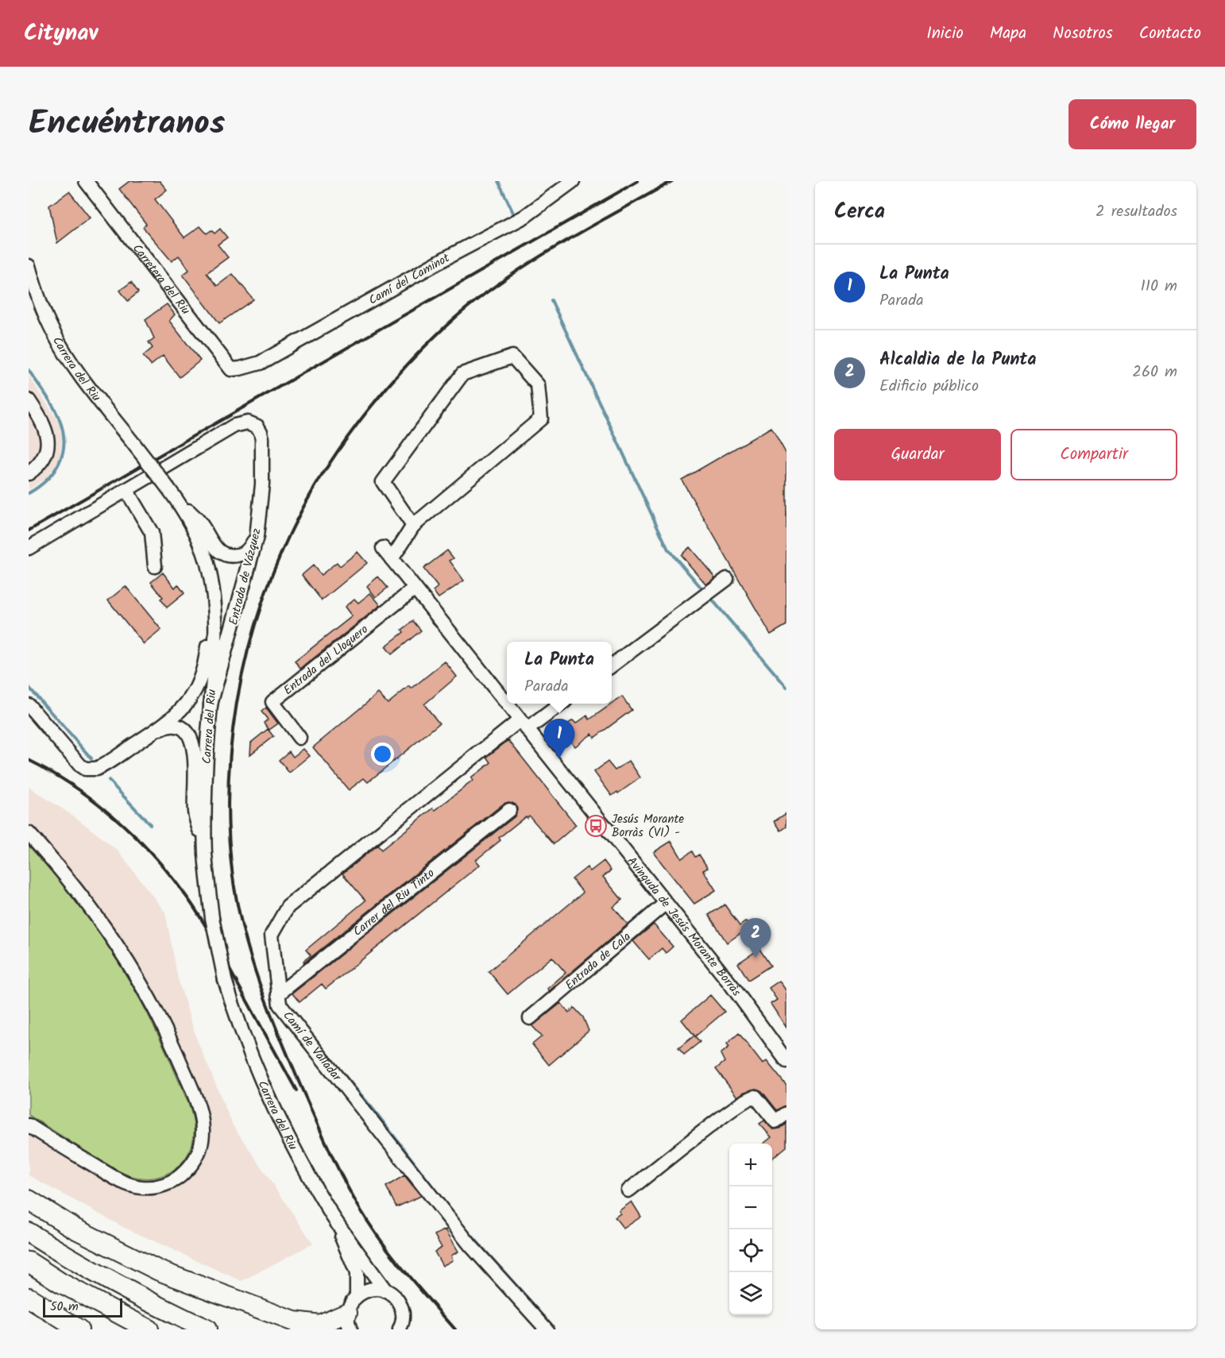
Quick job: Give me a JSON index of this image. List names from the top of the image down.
{
  "streets": {
    "street": [
      "Carretera del Riu",
      "Camí del Caminot",
      "Carrera del Riu",
      "Entrada de Vázquez",
      "Entrada del Lloquero",
      "Carrer del Riu Tinto",
      "Avinguda de Jesús Morante Borràs",
      "Entrada de Cala",
      "Camí de Valladar"
    ]
  },
  "crossings": [
    ["Carretera del Riu", "Camí del Caminot"],
    ["Carrera del Riu", "Entrada de Vázquez"],
    ["Entrada del Lloquero", "Avinguda de Jesús Morante Borràs"],
    ["Carrer del Riu Tinto", "Camí de Valladar"],
    ["Avinguda de Jesús Morante Borràs", "Entrada de Cala"],
    ["Avinguda de Jesús Morante Borràs", "Camí de Valladar"]
  ],
  "places": {
    "bus stop": ["Jesús Morante Borràs (VI) -"]
  },
  "scale_bar": "50 m",
  "page": {
    "header": "Citynav",
    "nav": [
      "Inicio",
      "Mapa",
      "Nosotros",
      "Contacto"
    ],
    "title": "Encuéntranos",
    "buttons": [
      "Cómo llegar",
      ["Guardar", "Compartir"]
    ],
    "heading": ["Cerca", "2 resultados"],
    "list": [
      {
        "mark": "1",
        "name": "La Punta",
        "note": "Parada",
        "value": "110 m"
      },
      {
        "mark": "2",
        "name": "Alcaldia de la Punta",
        "note": "Edificio público",
        "value": "260 m"
      }
    ],
    "popup": ["La Punta", "Parada"],
    "pins": ["1", "2"],
    "map_buttons": ["+", "−"],
    "scale": "50 m"
  }
}
